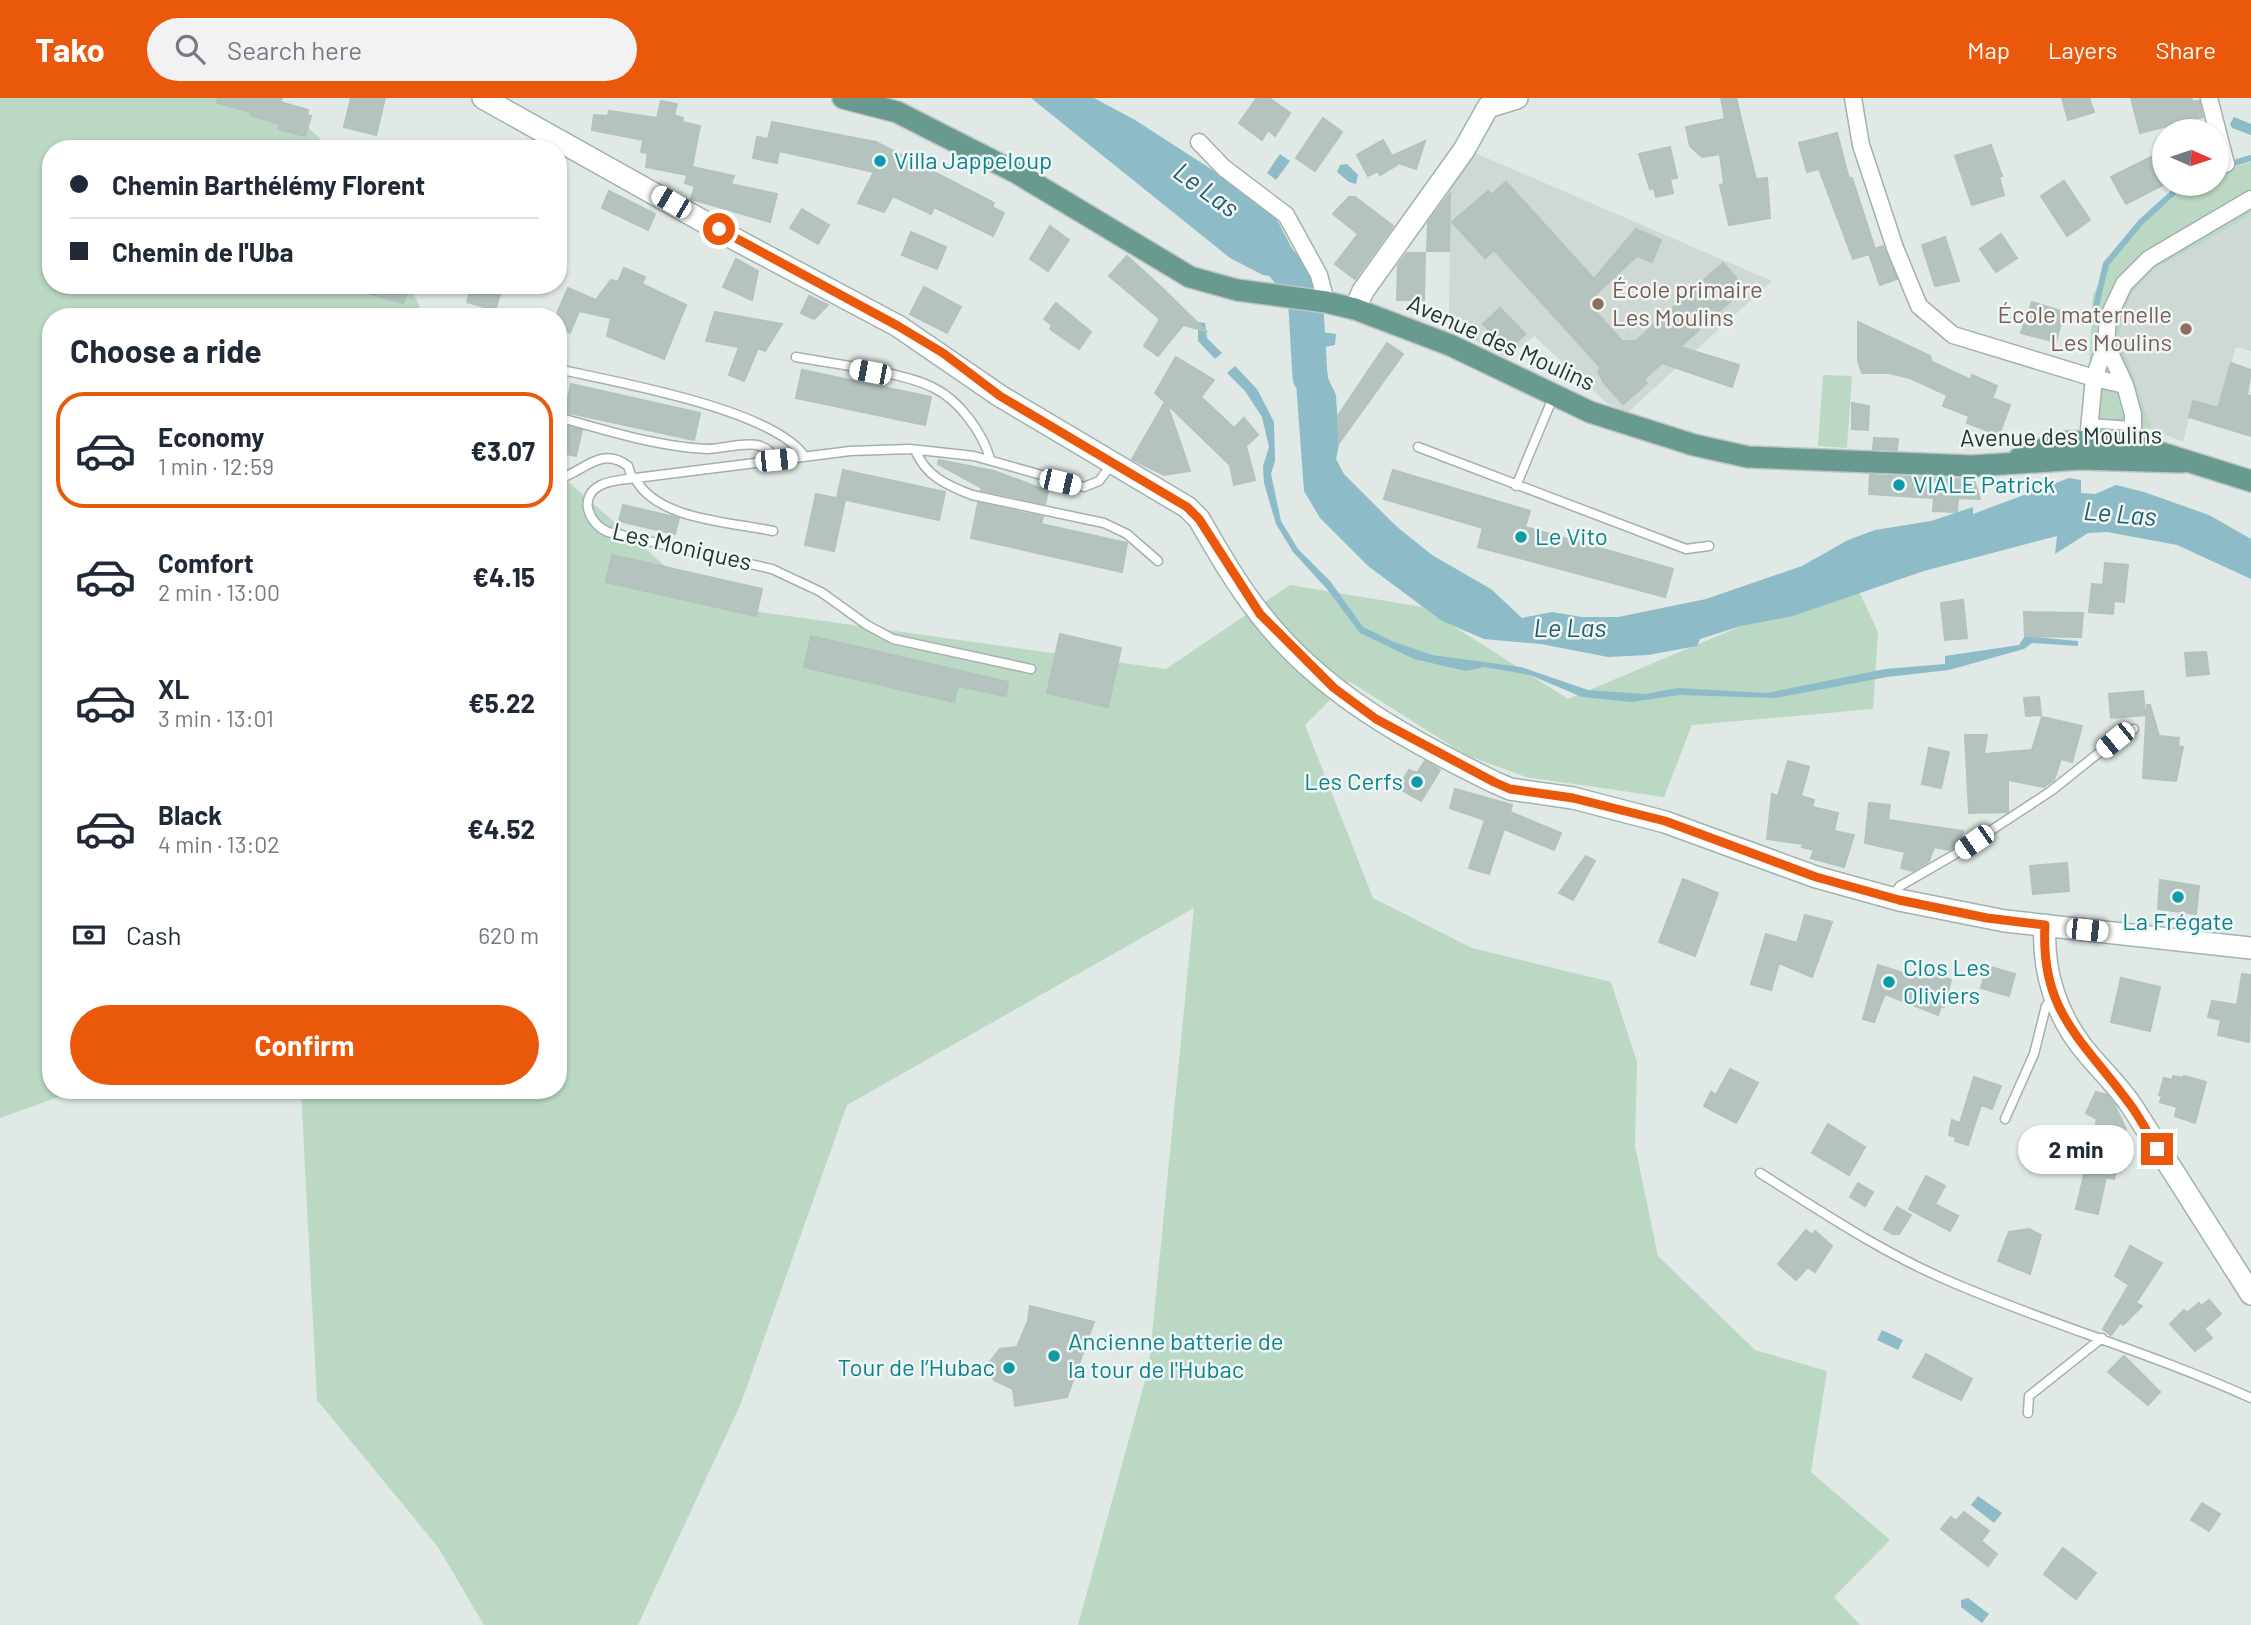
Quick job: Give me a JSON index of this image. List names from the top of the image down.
{
  "streets": {
    "main road": ["Avenue des Moulins"],
    "lane": ["Les Moniques"]
  },
  "water": ["Le Las"],
  "places": [
    "Villa Jappeloup",
    "École primaire Les Moulins",
    "École maternelle Les Moulins",
    "VIALE Patrick",
    "Le Vito",
    "Les Cerfs",
    "La Frégate",
    "Clos Les Oliviers",
    "Ancienne batterie de la tour de l'Hubac",
    "Tour de l’Hubac"
  ],
  "north": "right",
  "page": {
    "header": "Tako",
    "search": "Search here",
    "nav": ["Map", "Layers", "Share"],
    "banner": ["Chemin Barthélémy Florent", "Chemin de l'Uba"],
    "heading": "Choose a ride",
    "list": [
      {
        "name": "Economy",
        "note": "1 min · 12:59",
        "value": "€3.07"
      },
      {
        "name": "Comfort",
        "note": "2 min · 13:00",
        "value": "€4.15"
      },
      {
        "name": "XL",
        "note": "3 min · 13:01",
        "value": "€5.22"
      },
      {
        "name": "Black",
        "note": "4 min · 13:02",
        "value": "€4.52"
      }
    ],
    "pay": ["Cash", "620 m"],
    "buttons": "Confirm",
    "bubble": "2 min"
  }
}
